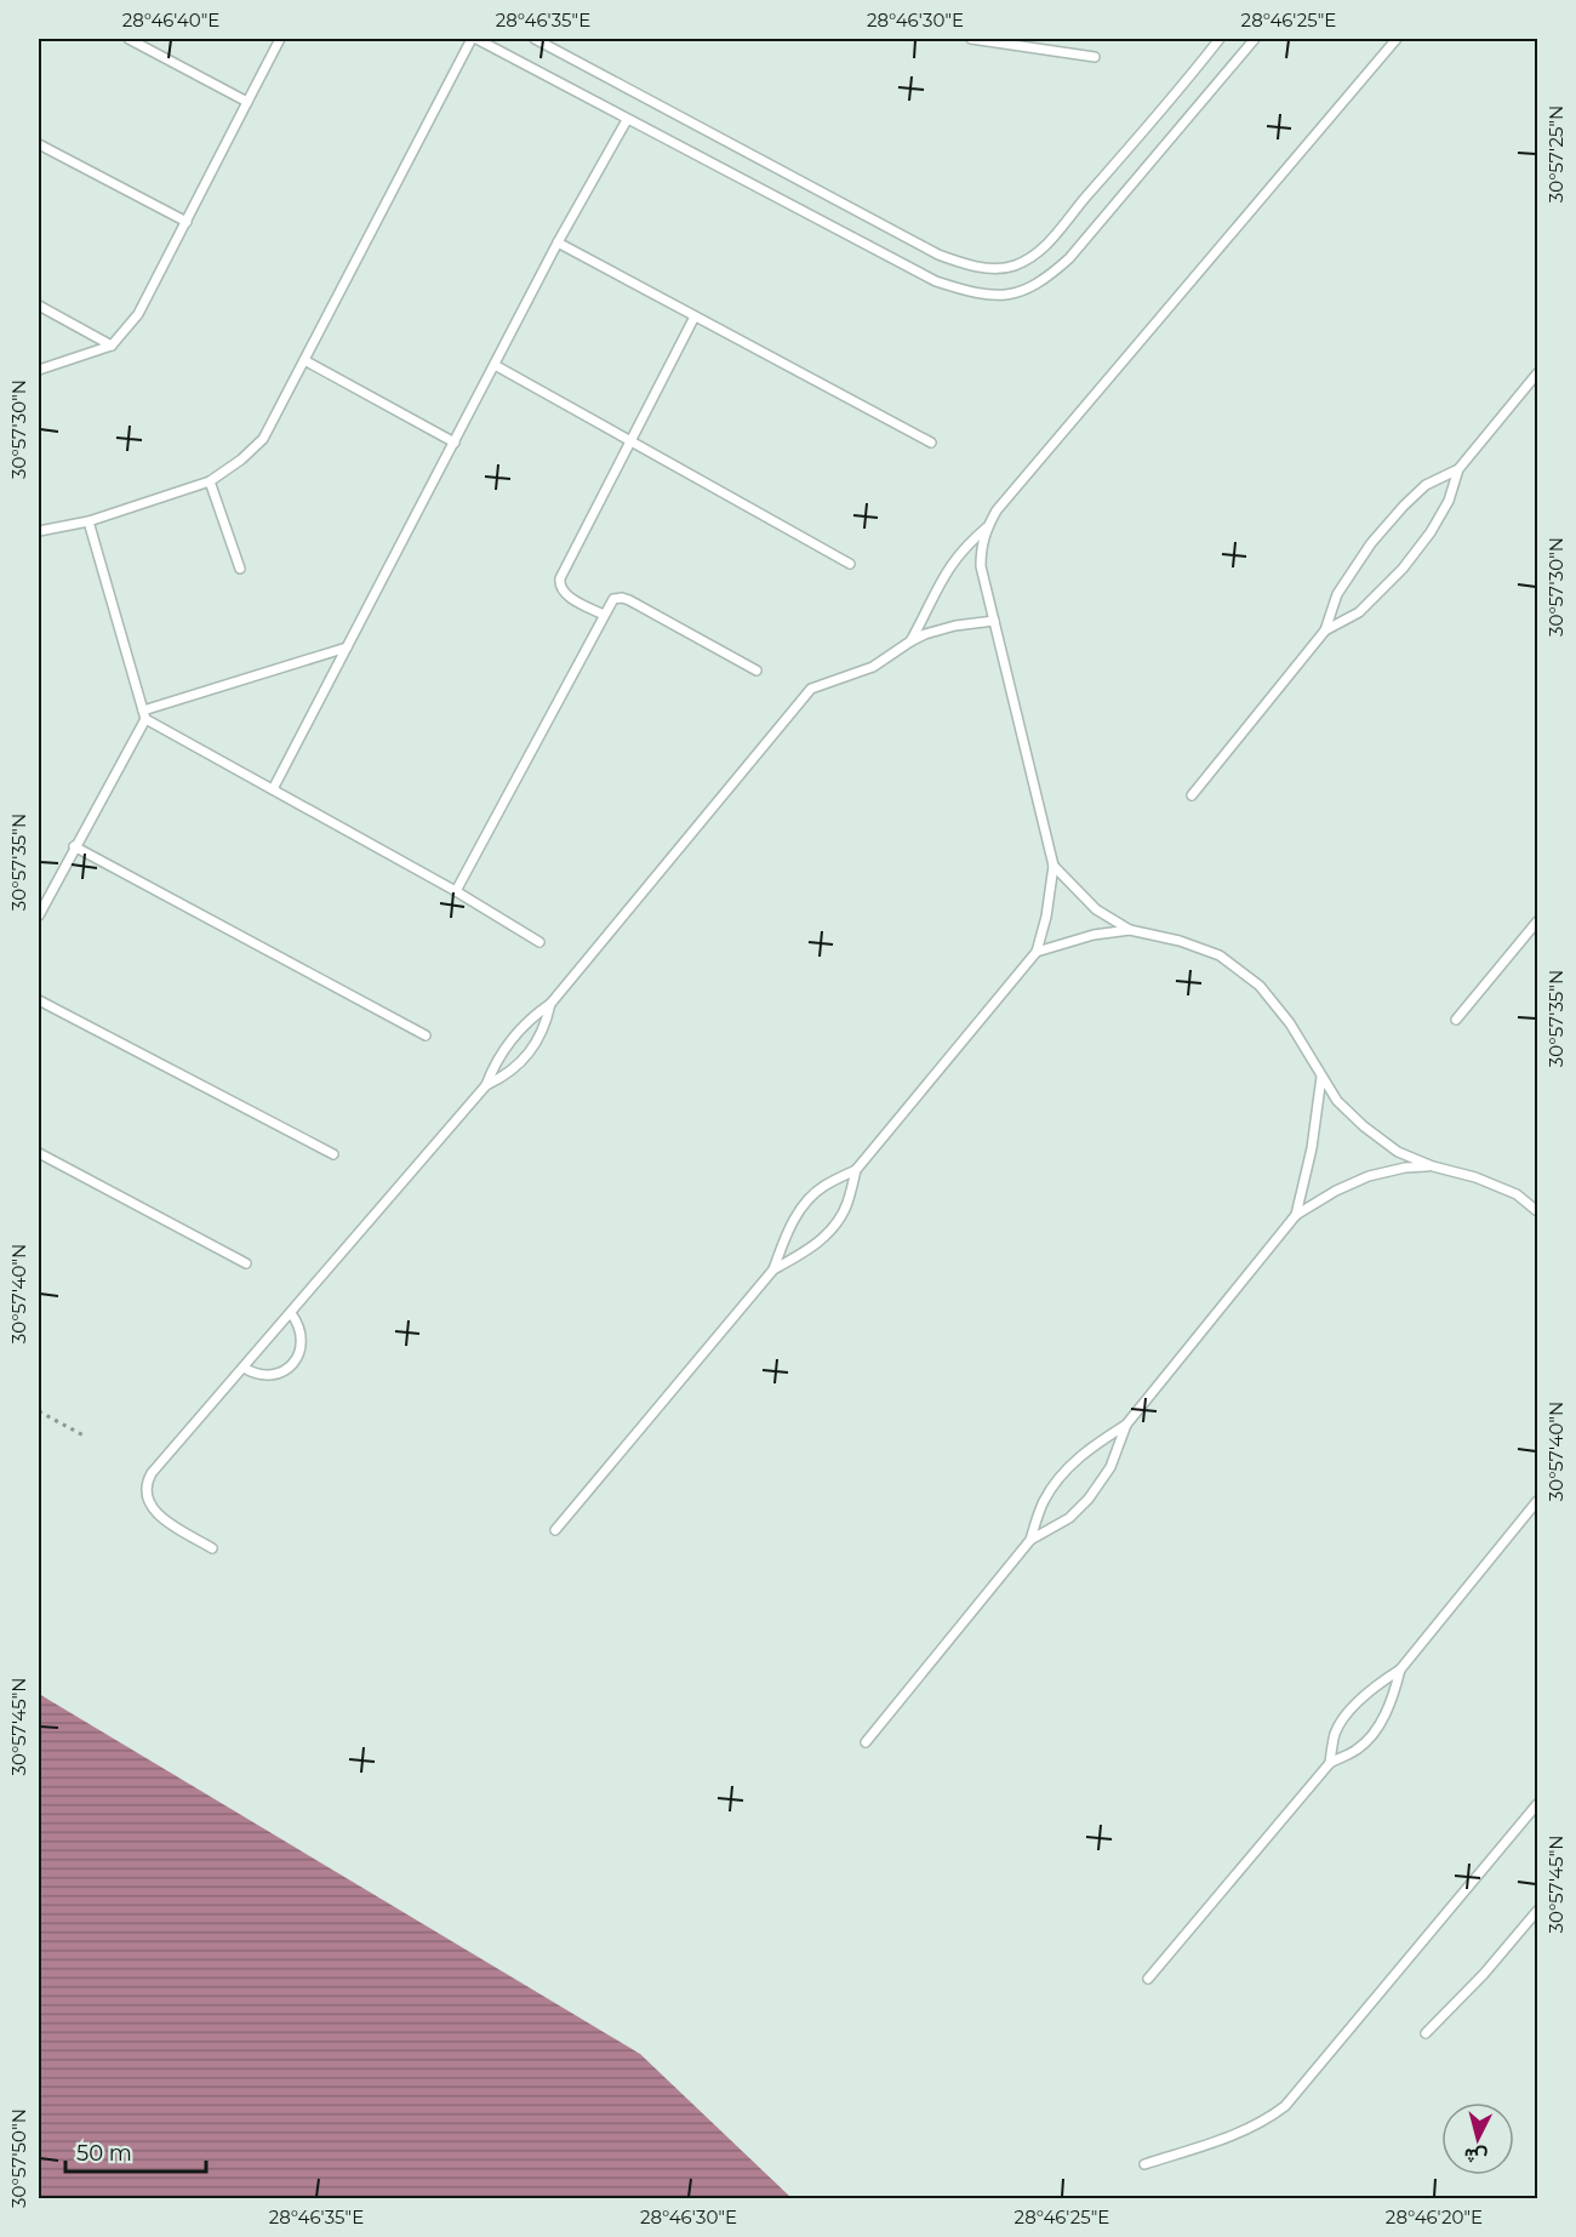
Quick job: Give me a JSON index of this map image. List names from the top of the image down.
{
  "scale_bar": "50 m",
  "north": "bottom",
  "coordinates": [
    "28°46'40\"E",
    "28°46'35\"E",
    "28°46'30\"E",
    "28°46'25\"E",
    "30°57'25\"N",
    "30°57'30\"N",
    "30°57'35\"N",
    "30°57'40\"N",
    "30°57'45\"N",
    "30°57'50\"N",
    "28°46'20\"E"
  ]
}
